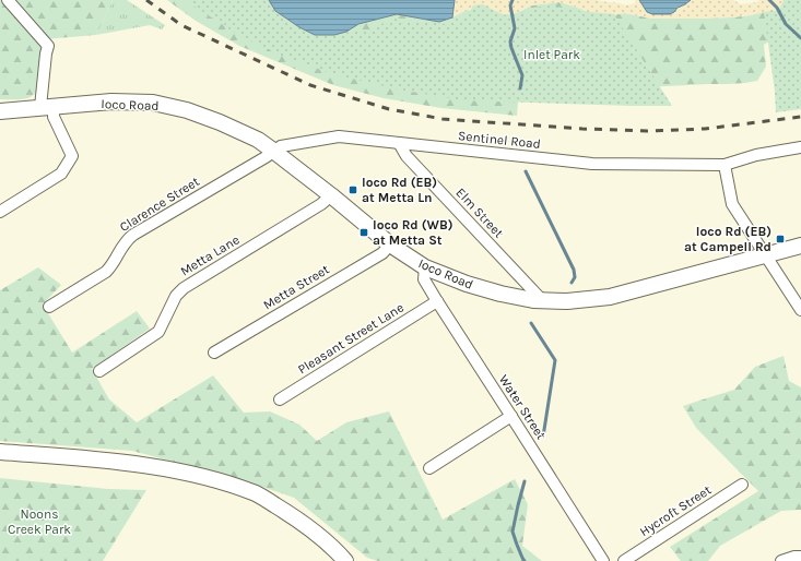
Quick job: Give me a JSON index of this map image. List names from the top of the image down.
{
  "streets": {
    "main road": ["Ioco Road"],
    "street": [
      "Sentinel Road",
      "Clarence Street",
      "Elm Street",
      "Metta Lane",
      "Metta Street",
      "Pleasant Street Lane",
      "Water Street",
      "Hycroft Street"
    ]
  },
  "crossings": [
    ["Ioco Road", "Sentinel Road"],
    ["Ioco Road", "Clarence Street"],
    ["Ioco Road", "Elm Street"],
    ["Ioco Road", "Metta Lane"],
    ["Ioco Road", "Metta Street"],
    ["Ioco Road", "Water Street"],
    ["Sentinel Road", "Clarence Street"],
    ["Sentinel Road", "Elm Street"],
    ["Pleasant Street Lane", "Water Street"]
  ],
  "parks": ["Inlet Park", "Noons Creek Park"],
  "places": {
    "transit": ["Ioco Rd (EB) at Metta Ln", "Ioco Rd (WB) at Metta St", "Ioco Rd (EB) at Campell Rd"]
  }
}
